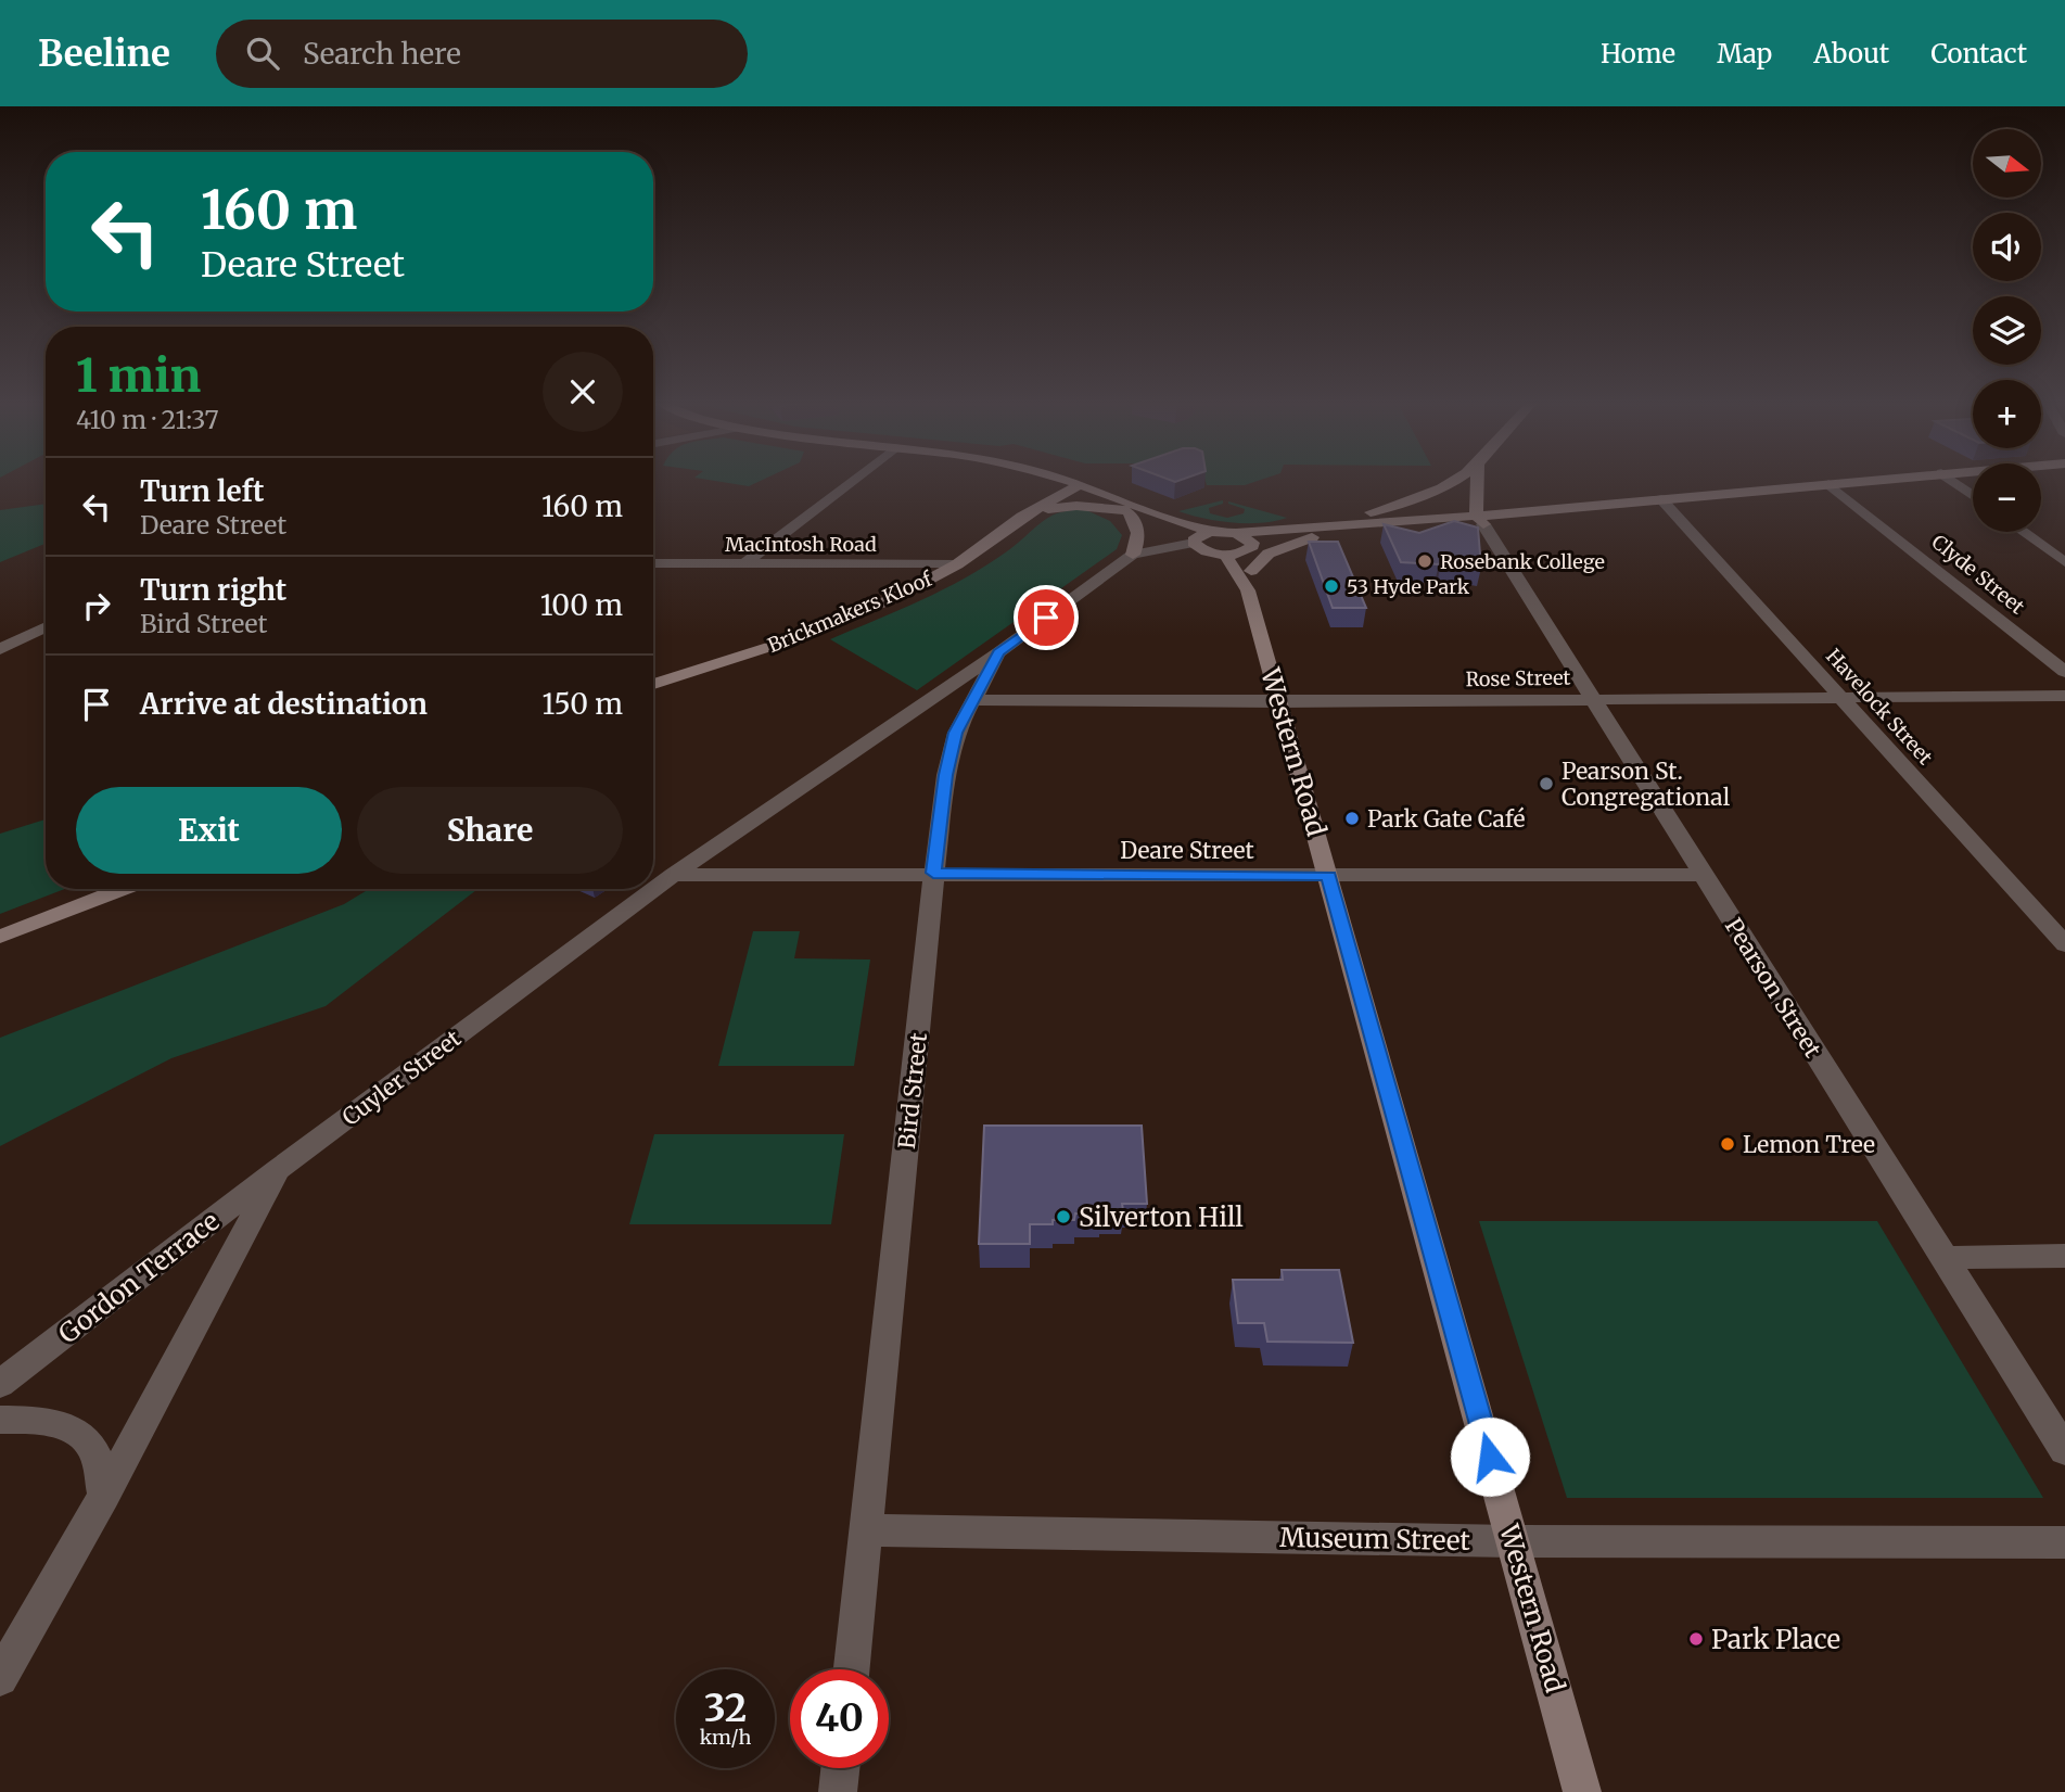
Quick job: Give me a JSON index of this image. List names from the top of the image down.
{
  "streets": {
    "street": [
      "MacIntosh Road",
      "Clyde Street",
      "Brickmakers Kloof",
      "Rose Street",
      "Havelock Street",
      "Western Road",
      "Deare Street",
      "Pearson Street",
      "Cuyler Street",
      "Bird Street",
      "Gordon Terrace",
      "Museum Street"
    ]
  },
  "crossings": [
    ["MacIntosh Road", "Brickmakers Kloof"],
    ["Rose Street", "Havelock Street"],
    ["Rose Street", "Western Road"],
    ["Rose Street", "Pearson Street"],
    ["Rose Street", "Bird Street"],
    ["Western Road", "Deare Street"],
    ["Western Road", "Museum Street"],
    ["Deare Street", "Pearson Street"],
    ["Deare Street", "Cuyler Street"],
    ["Deare Street", "Bird Street"],
    ["Cuyler Street", "Bird Street"],
    ["Cuyler Street", "Gordon Terrace"],
    ["Bird Street", "Museum Street"]
  ],
  "places": [
    "Rosebank College",
    "53 Hyde Park",
    "Pearson St. Congregational",
    "Park Gate Café",
    "Lemon Tree",
    "Silverton Hill",
    "Park Place"
  ],
  "north": "right",
  "page": {
    "header": "Beeline",
    "search": "Search here",
    "nav": [
      "Home",
      "Map",
      "About",
      "Contact"
    ],
    "map_buttons": ["+", "−"],
    "turn": ["160 m", "Deare Street"],
    "heading": ["1 min", "410 m · 21:37"],
    "list": [
      {
        "name": "Turn left",
        "note": "Deare Street",
        "value": "160 m"
      },
      {
        "name": "Turn right",
        "note": "Bird Street",
        "value": "100 m"
      },
      {
        "name": "Arrive at destination",
        "value": "150 m"
      }
    ],
    "buttons": ["Exit", "Share"],
    "speed": "32 km/h",
    "limit": "40"
  }
}
